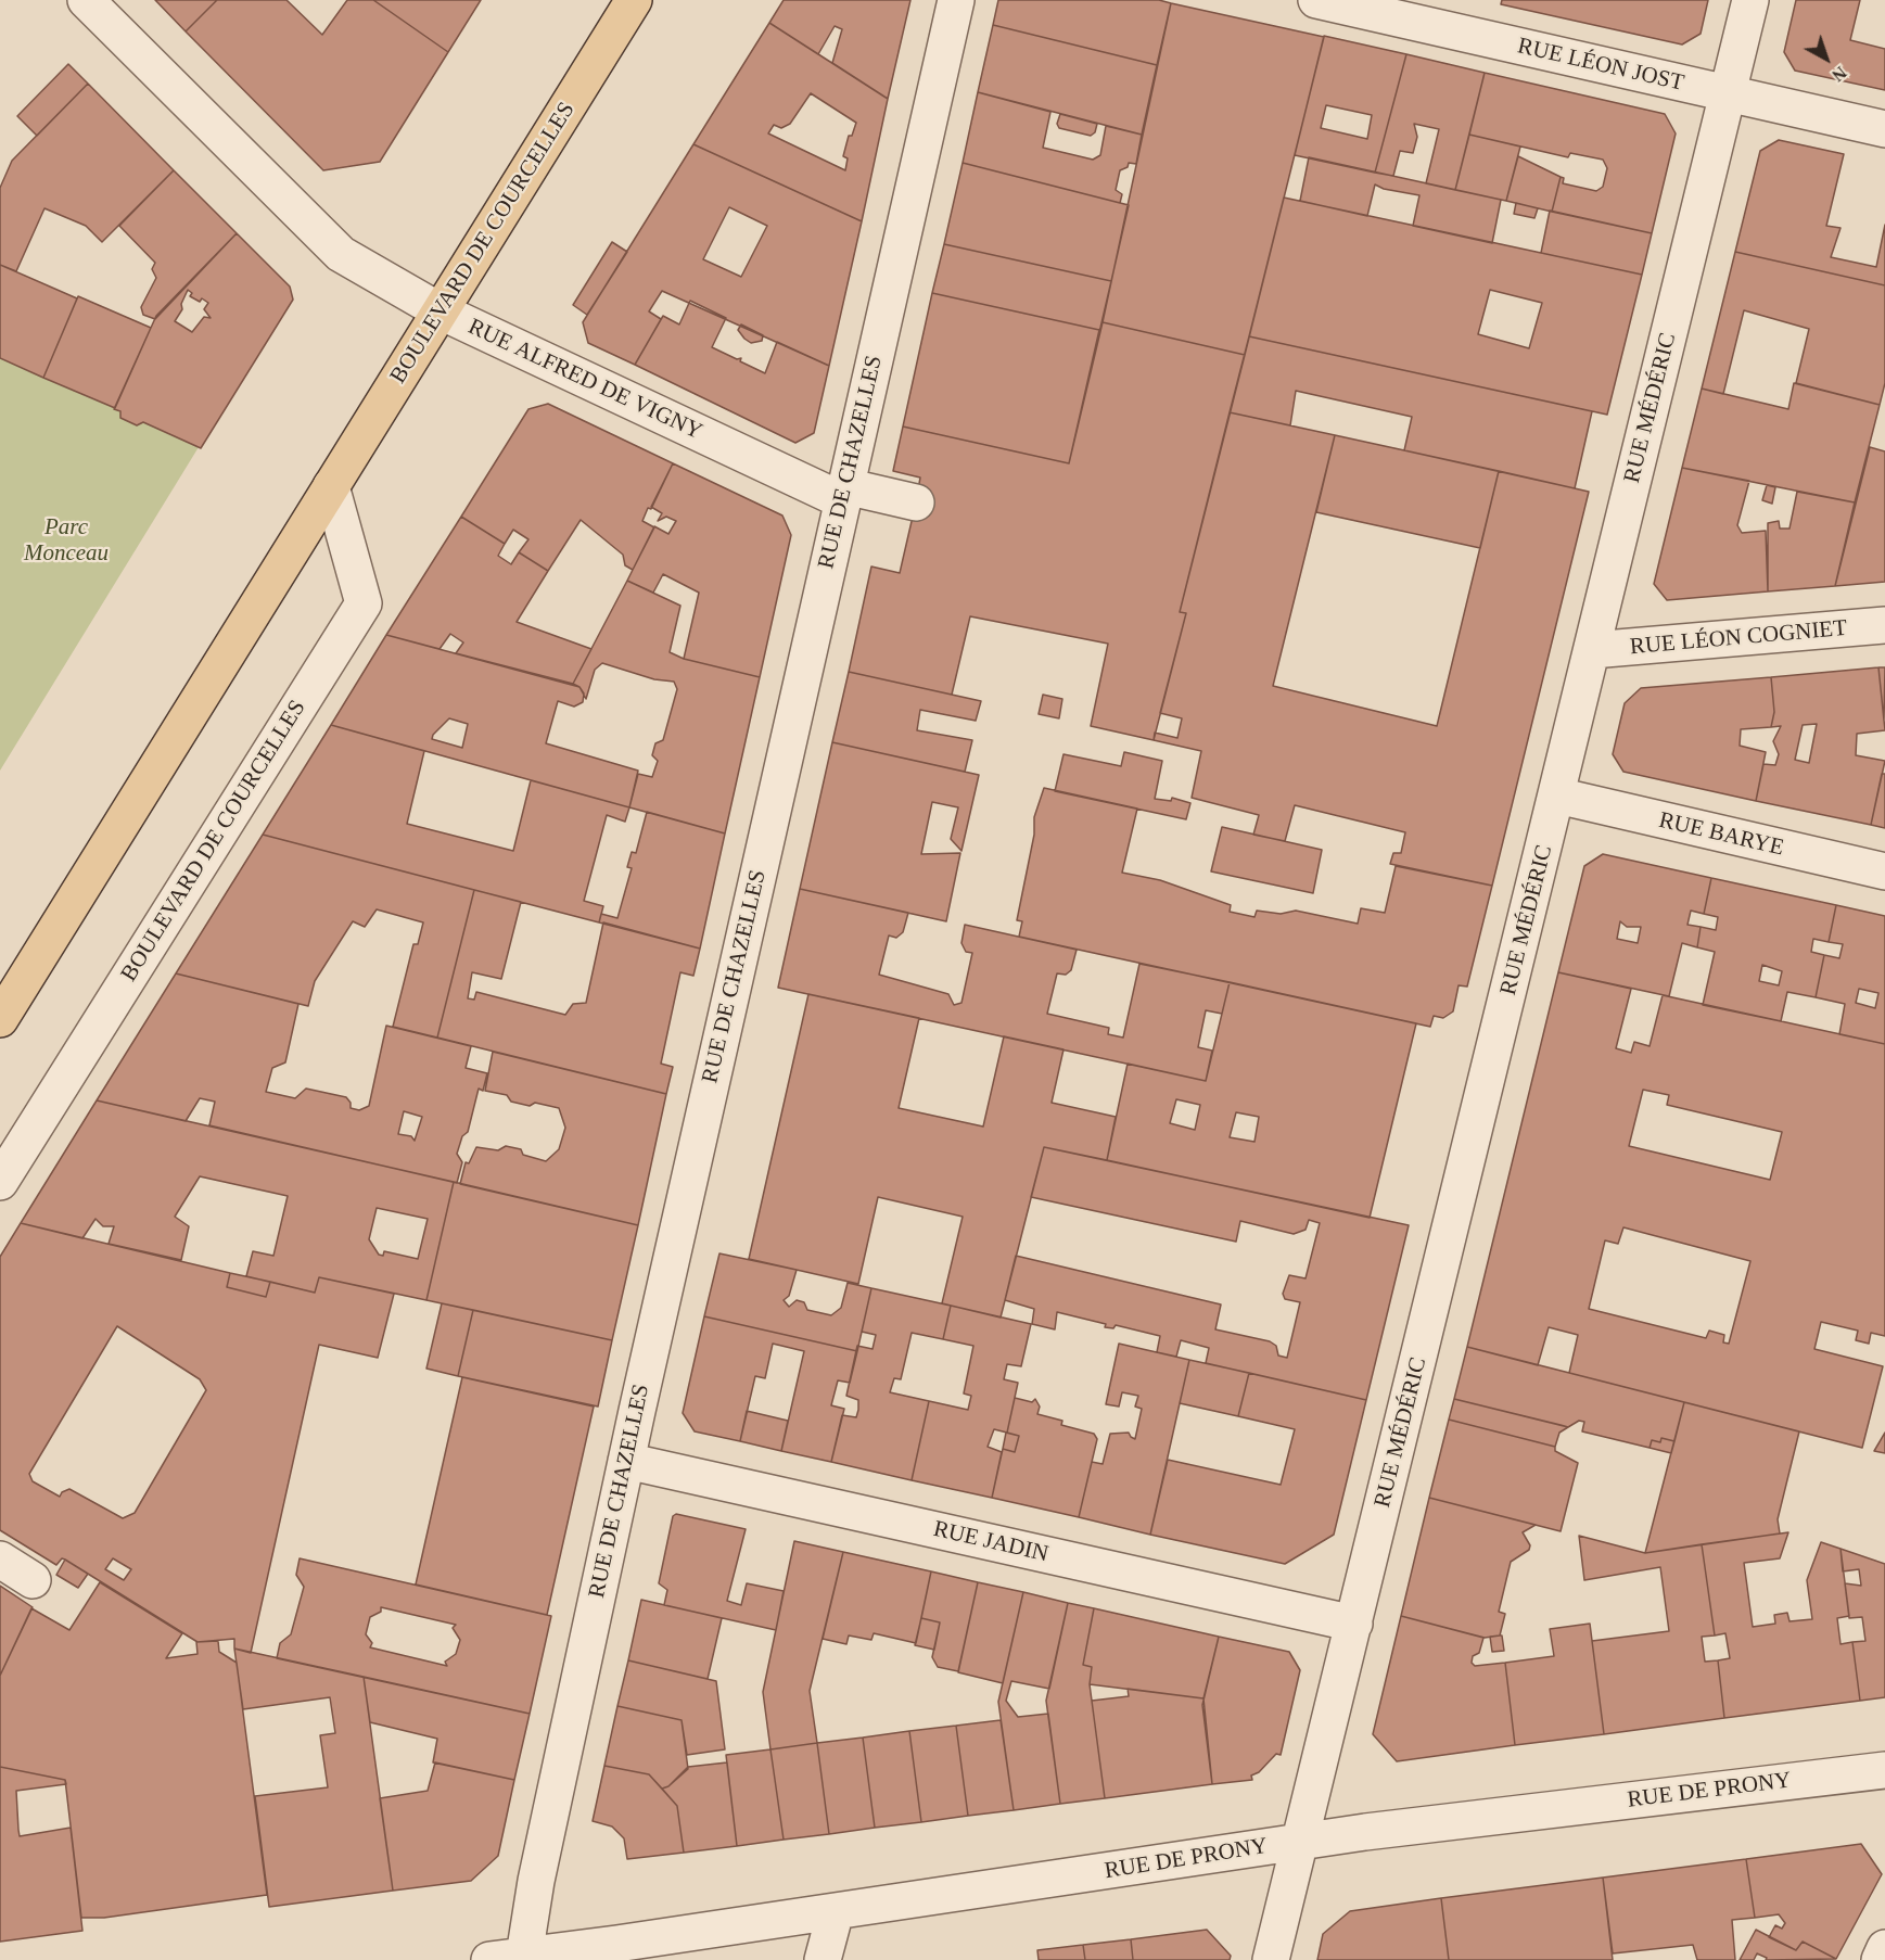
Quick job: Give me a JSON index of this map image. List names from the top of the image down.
{
  "streets": {
    "main road": ["BOULEVARD DE COURCELLES"],
    "street": [
      "RUE LÉON JOST",
      "RUE ALFRED DE VIGNY",
      "RUE MÉDÉRIC",
      "RUE DE CHAZELLES",
      "RUE LÉON COGNIET",
      "RUE BARYE",
      "RUE JADIN",
      "RUE DE PRONY"
    ]
  },
  "crossings": [
    ["RUE LÉON JOST", "RUE MÉDÉRIC"],
    ["BOULEVARD DE COURCELLES", "RUE ALFRED DE VIGNY"],
    ["RUE ALFRED DE VIGNY", "RUE DE CHAZELLES"],
    ["RUE MÉDÉRIC", "RUE LÉON COGNIET"],
    ["RUE MÉDÉRIC", "RUE BARYE"],
    ["RUE MÉDÉRIC", "RUE JADIN"],
    ["RUE MÉDÉRIC", "RUE DE PRONY"],
    ["RUE DE CHAZELLES", "RUE JADIN"],
    ["RUE DE CHAZELLES", "RUE DE PRONY"]
  ],
  "parks": ["Parc Monceau"],
  "north": "bottom right"
}
